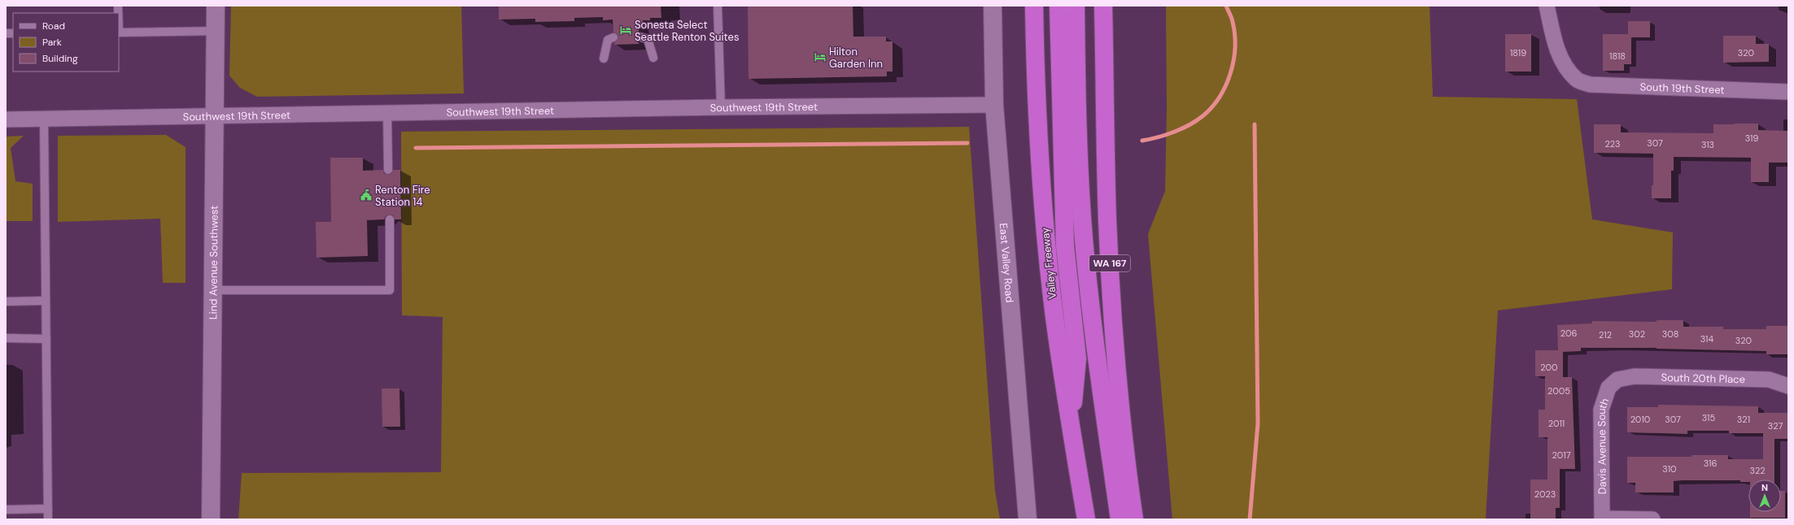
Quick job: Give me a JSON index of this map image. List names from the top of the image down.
{
  "streets": {
    "highway": ["Valley Freeway", "WA 167"],
    "main road": ["Lind Avenue Southwest", "East Valley Road"],
    "street": [
      "South 19th Street",
      "Southwest 19th Street",
      "South 20th Place",
      "Davis Avenue South"
    ]
  },
  "crossings": [
    ["Southwest 19th Street", "Lind Avenue Southwest"],
    ["Southwest 19th Street", "East Valley Road"],
    ["South 20th Place", "Davis Avenue South"]
  ],
  "places": {
    "hotel": ["Sonesta Select Seattle Renton Suites", "Hilton Garden Inn"],
    "public building": ["Renton Fire Station 14"]
  },
  "house_numbers": [
    "1819",
    "320",
    "1818",
    "319",
    "307",
    "223",
    "313",
    "206",
    "302",
    "308",
    "212",
    "314",
    "320",
    "200",
    "2005",
    "315",
    "2010",
    "307",
    "321",
    "2011",
    "327",
    "2017",
    "316",
    "310",
    "322",
    "2023"
  ],
  "legend": ["Road", "Park", "Building"],
  "north": "top"
}
